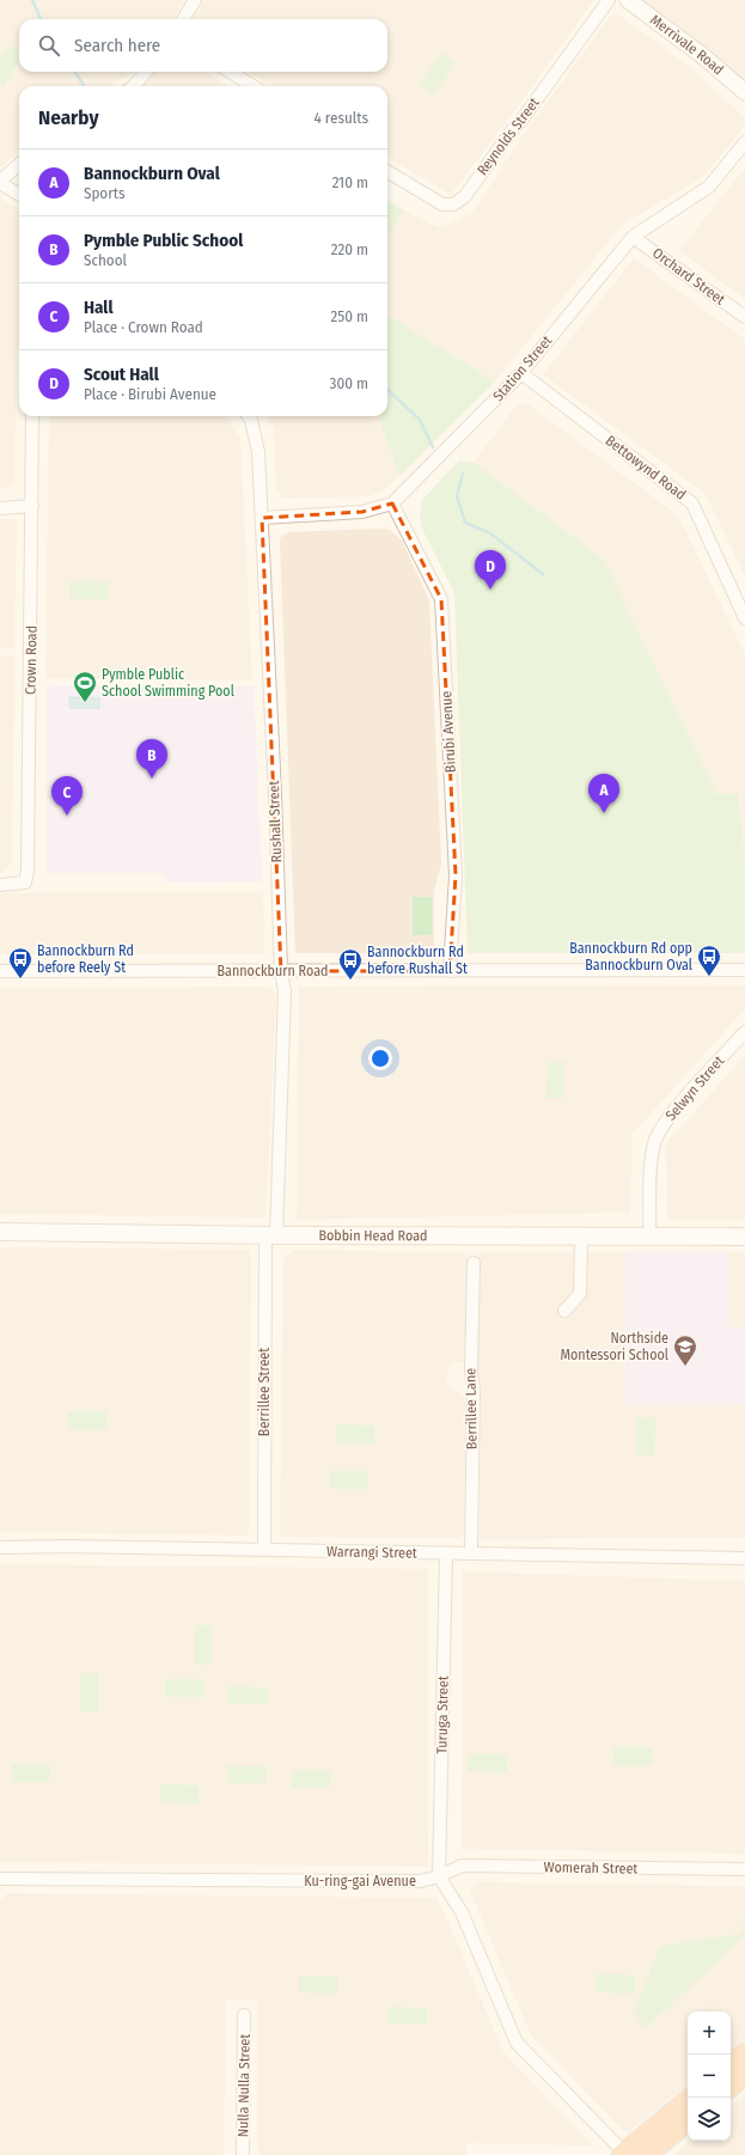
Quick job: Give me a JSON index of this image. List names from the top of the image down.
{
  "streets": {
    "main road": ["Bobbin Head Road"],
    "street": [
      "Merrivale Road",
      "Reynolds Street",
      "Orchard Street",
      "Station Street",
      "Bettowynd Road",
      "Crown Road",
      "Birubi Avenue",
      "Rushall Street",
      "Bannockburn Road",
      "Selwyn Street",
      "Berrillee Street",
      "Berrillee Lane",
      "Warrangi Street",
      "Turuga Street",
      "Womerah Street",
      "Ku-ring-gai Avenue",
      "Nulla Nulla Street"
    ]
  },
  "crossings": [
    ["Orchard Street", "Station Street"],
    ["Station Street", "Bettowynd Road"],
    ["Station Street", "Birubi Avenue"],
    ["Station Street", "Rushall Street"],
    ["Birubi Avenue", "Bannockburn Road"],
    ["Rushall Street", "Bannockburn Road"],
    ["Rushall Street", "Bobbin Head Road"],
    ["Rushall Street", "Berrillee Street"],
    ["Selwyn Street", "Bobbin Head Road"],
    ["Bobbin Head Road", "Berrillee Street"],
    ["Berrillee Street", "Warrangi Street"],
    ["Berrillee Lane", "Warrangi Street"],
    ["Warrangi Street", "Turuga Street"],
    ["Turuga Street", "Womerah Street"],
    ["Turuga Street", "Ku-ring-gai Avenue"],
    ["Womerah Street", "Ku-ring-gai Avenue"]
  ],
  "places": {
    "sports": ["Pymble Public School Swimming Pool"],
    "bus stop": ["Bannockburn Rd opp Bannockburn Oval", "Bannockburn Rd before Reely St", "Bannockburn Rd before Rushall St"],
    "school or university": ["Northside Montessori School"]
  },
  "page": {
    "search": "Search here",
    "heading": ["Nearby", "4 results"],
    "list": [
      {
        "mark": "A",
        "name": "Bannockburn Oval",
        "note": "Sports",
        "value": "210 m"
      },
      {
        "mark": "B",
        "name": "Pymble Public School",
        "note": "School",
        "value": "220 m"
      },
      {
        "mark": "C",
        "name": "Hall",
        "note": "Place · Crown Road",
        "value": "250 m"
      },
      {
        "mark": "D",
        "name": "Scout Hall",
        "note": "Place · Birubi Avenue",
        "value": "300 m"
      }
    ],
    "pins": [
      "D",
      "B",
      "A",
      "C"
    ],
    "map_buttons": ["+", "−"]
  }
}
